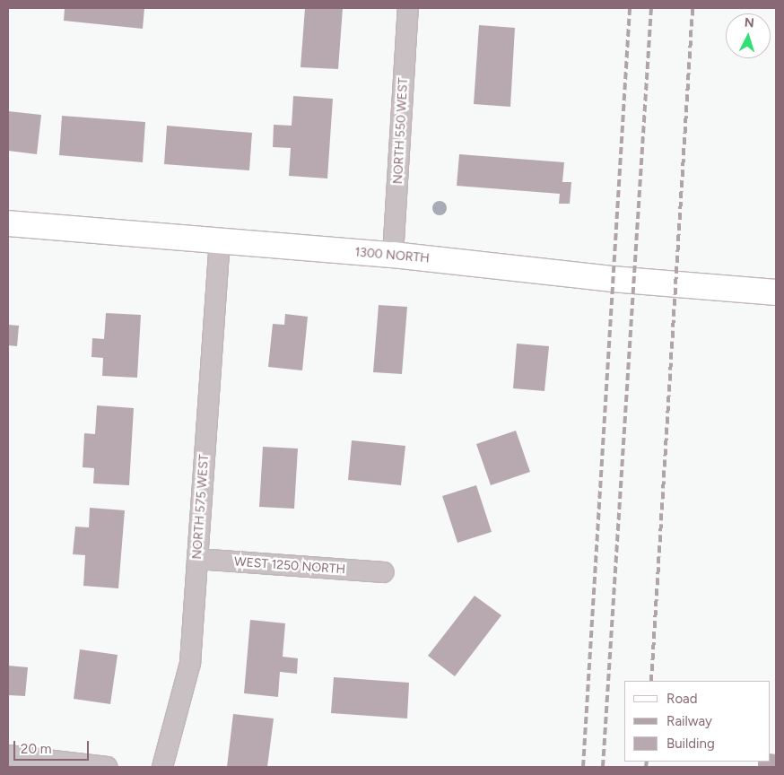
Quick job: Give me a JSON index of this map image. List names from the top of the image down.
{
  "streets": {
    "street": [
      "NORTH 550 WEST",
      "1300 NORTH",
      "NORTH 575 WEST",
      "WEST 1250 NORTH"
    ]
  },
  "crossings": [
    ["NORTH 550 WEST", "1300 NORTH"],
    ["1300 NORTH", "NORTH 575 WEST"],
    ["NORTH 575 WEST", "WEST 1250 NORTH"]
  ],
  "legend": ["Road", "Railway", "Building"],
  "scale_bar": "20 m",
  "north": "top"
}
